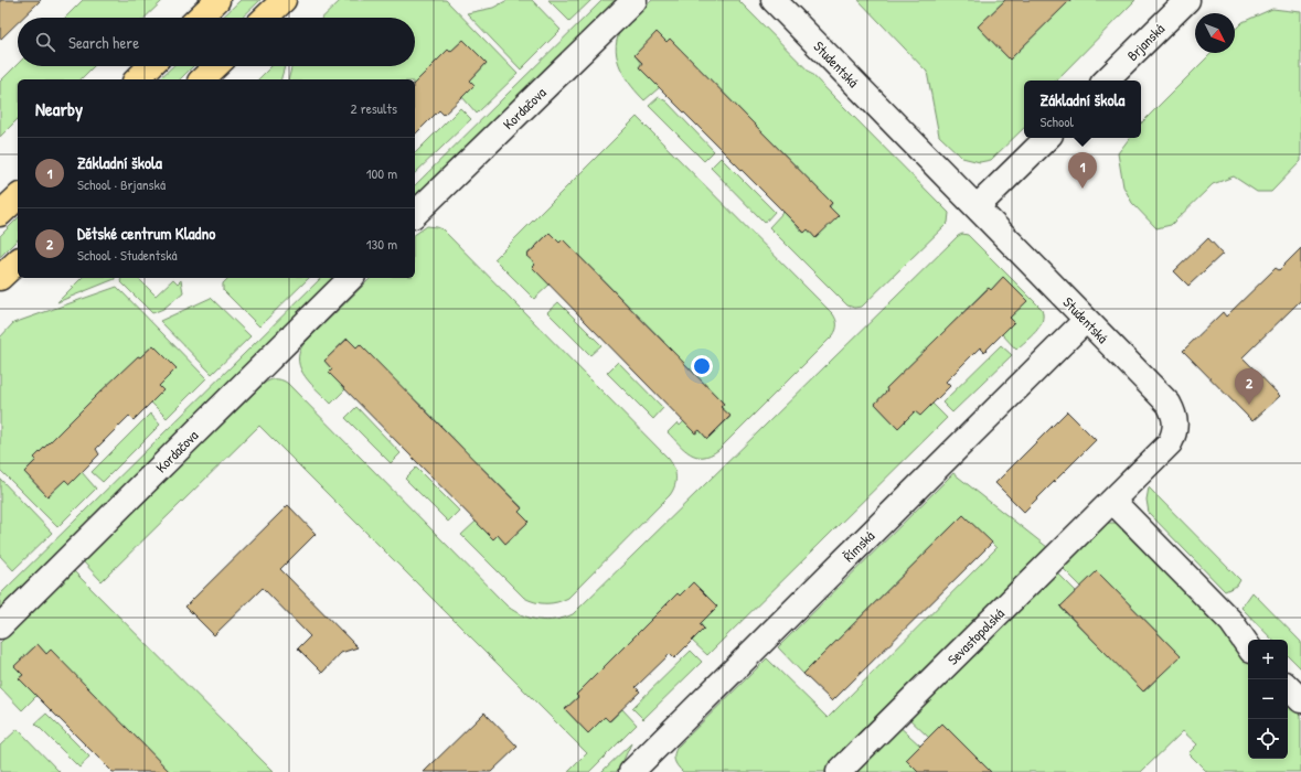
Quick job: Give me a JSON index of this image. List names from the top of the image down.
{
  "streets": {
    "street": [
      "Brjanská",
      "Studentská",
      "Kordačova",
      "Římská",
      "Sevastopolská"
    ]
  },
  "crossings": [
    ["Studentská", "Římská"],
    ["Studentská", "Sevastopolská"]
  ],
  "north": "bottom right",
  "page": {
    "search": "Search here",
    "heading": ["Nearby", "2 results"],
    "popup": ["Základní škola", "School"],
    "list": [
      {
        "mark": "1",
        "name": "Základní škola",
        "note": "School · Brjanská",
        "value": "100 m"
      },
      {
        "mark": "2",
        "name": "Dětské centrum Kladno",
        "note": "School · Studentská",
        "value": "130 m"
      }
    ],
    "pins": ["1", "2"],
    "map_buttons": ["+", "−"]
  }
}
